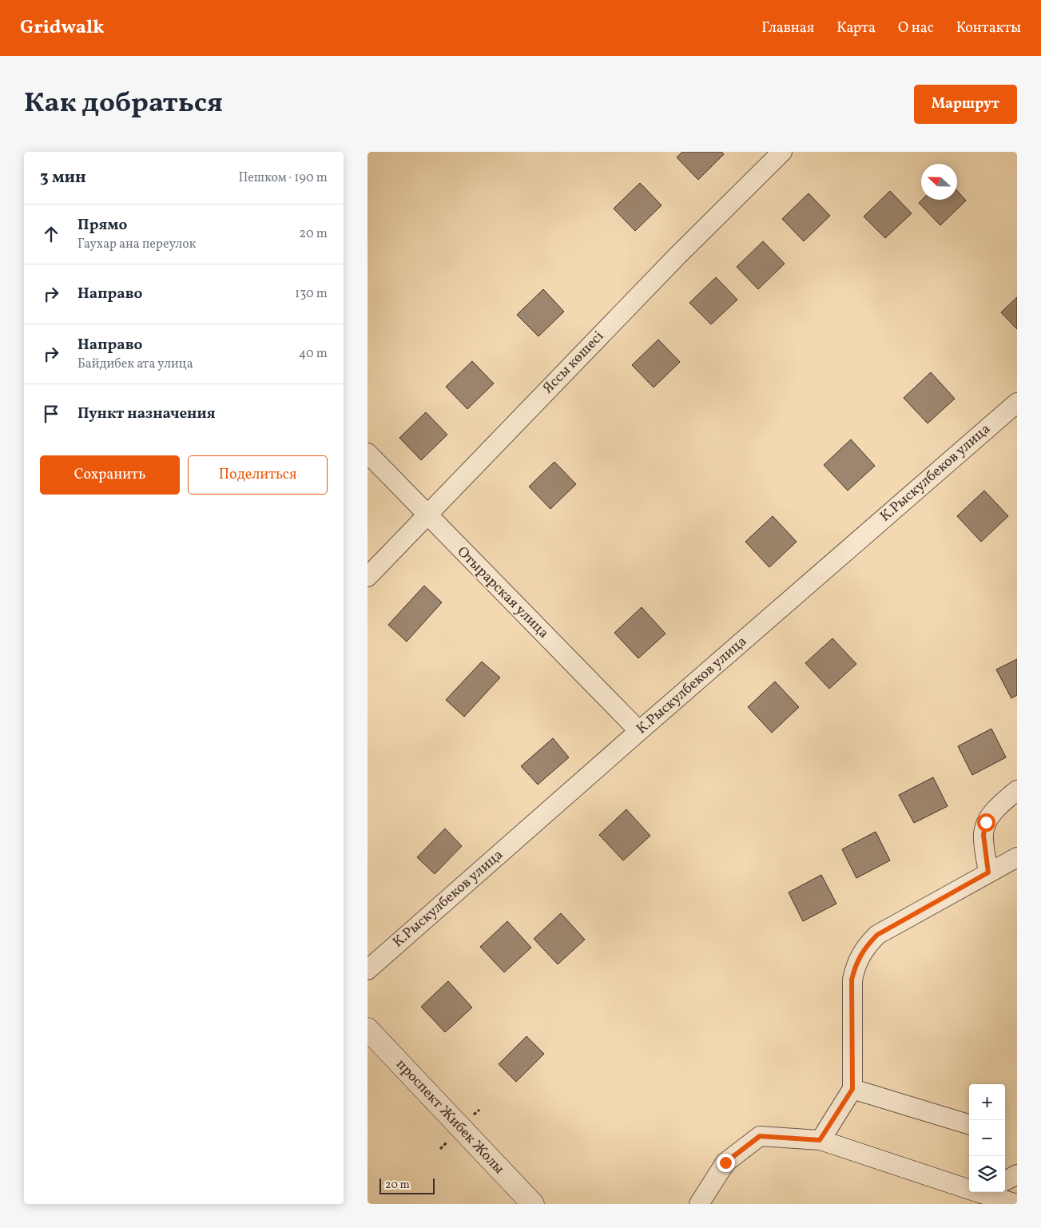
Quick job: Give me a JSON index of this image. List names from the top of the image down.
{
  "streets": {
    "main road": ["проспект Жибек Жолы"],
    "street": ["Яссы көшесі", "К.Рыскулбеков улица", "Отырарская улица"]
  },
  "crossings": [
    ["Яссы көшесі", "Отырарская улица"],
    ["К.Рыскулбеков улица", "Отырарская улица"]
  ],
  "scale_bar": "20 m",
  "north": "left",
  "page": {
    "header": "Gridwalk",
    "nav": [
      "Главная",
      "Карта",
      "О нас",
      "Контакты"
    ],
    "title": "Как добраться",
    "buttons": [
      "Маршрут",
      ["Сохранить", "Поделиться"]
    ],
    "heading": ["3 мин", "Пешком · 190 m"],
    "list": [
      ["Прямо", "Гаухар ана переулок", "20 m"],
      ["Направо", "130 m"],
      ["Направо", "Байдибек ата улица", "40 m"],
      "Пункт назначения"
    ],
    "map_buttons": ["+", "−"],
    "scale": "20 m"
  }
}
